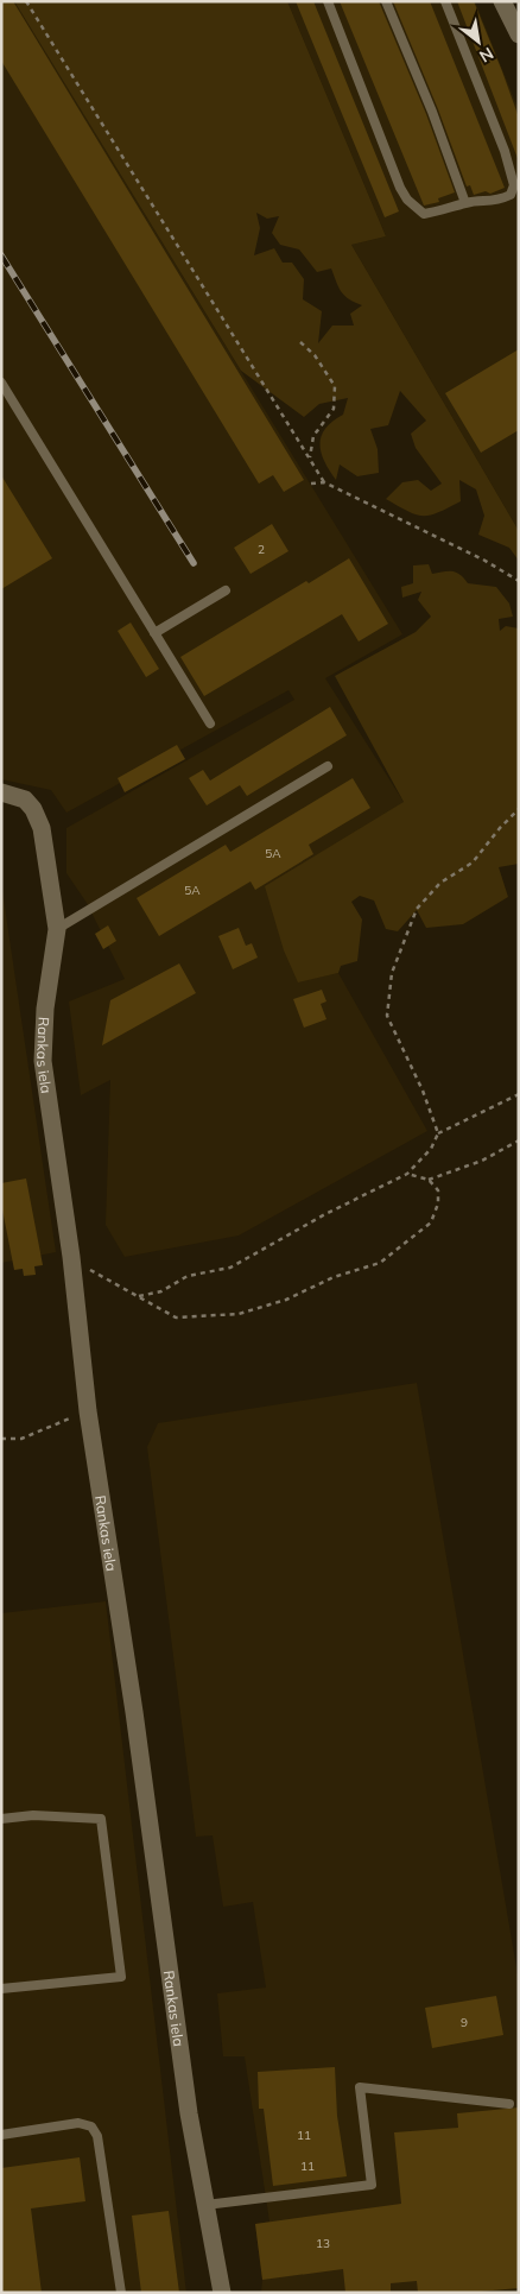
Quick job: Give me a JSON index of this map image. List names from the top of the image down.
{
  "streets": {
    "street": ["Rankas iela"]
  },
  "house_numbers": [
    "2",
    "5A",
    "5A",
    "9",
    "11",
    "11",
    "13"
  ],
  "north": "bottom right"
}
